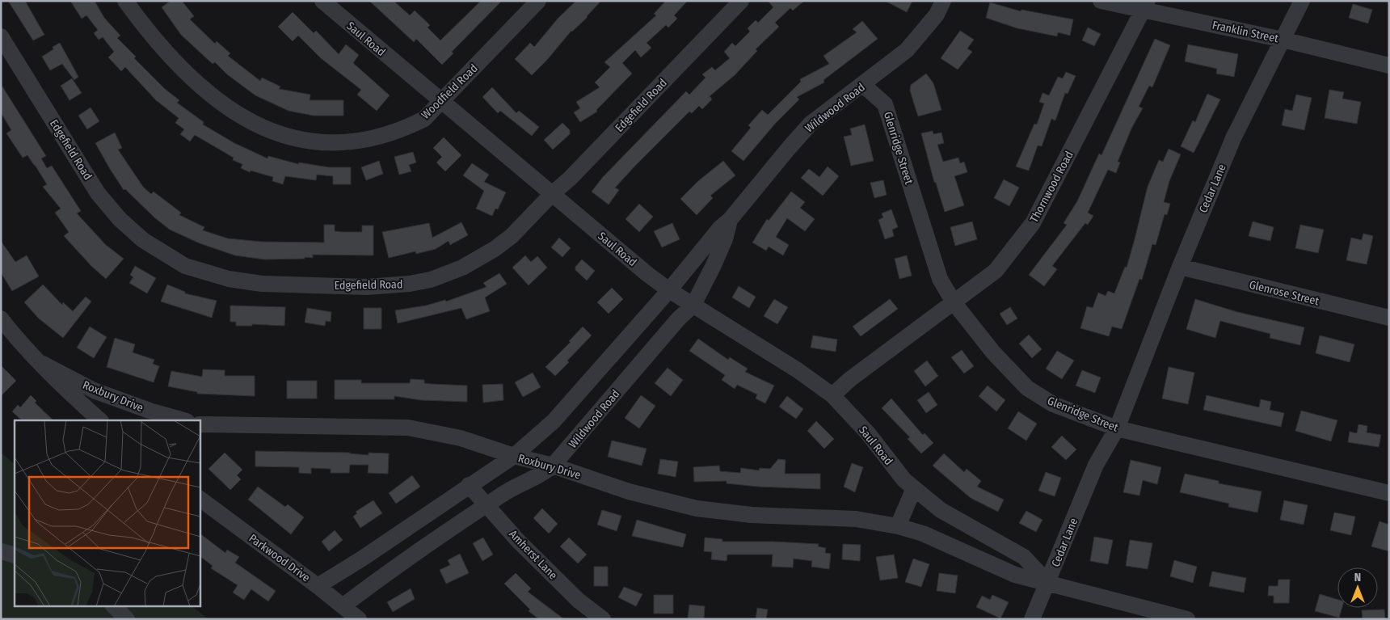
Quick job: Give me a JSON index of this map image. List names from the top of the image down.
{
  "streets": {
    "street": [
      "Franklin Street",
      "Saul Road",
      "Woodfield Road",
      "Edgefield Road",
      "Wildwood Road",
      "Glenridge Street",
      "Thornwood Road",
      "Cedar Lane",
      "Glenrose Street",
      "Roxbury Drive",
      "Amherst Lane",
      "Parkwood Drive"
    ]
  },
  "crossings": [
    ["Franklin Street", "Thornwood Road"],
    ["Franklin Street", "Cedar Lane"],
    ["Saul Road", "Woodfield Road"],
    ["Saul Road", "Edgefield Road"],
    ["Saul Road", "Wildwood Road"],
    ["Saul Road", "Thornwood Road"],
    ["Saul Road", "Cedar Lane"],
    ["Wildwood Road", "Glenridge Street"],
    ["Wildwood Road", "Roxbury Drive"],
    ["Wildwood Road", "Amherst Lane"],
    ["Wildwood Road", "Parkwood Drive"],
    ["Glenridge Street", "Thornwood Road"],
    ["Glenridge Street", "Cedar Lane"],
    ["Cedar Lane", "Glenrose Street"]
  ],
  "north": "top"
}
